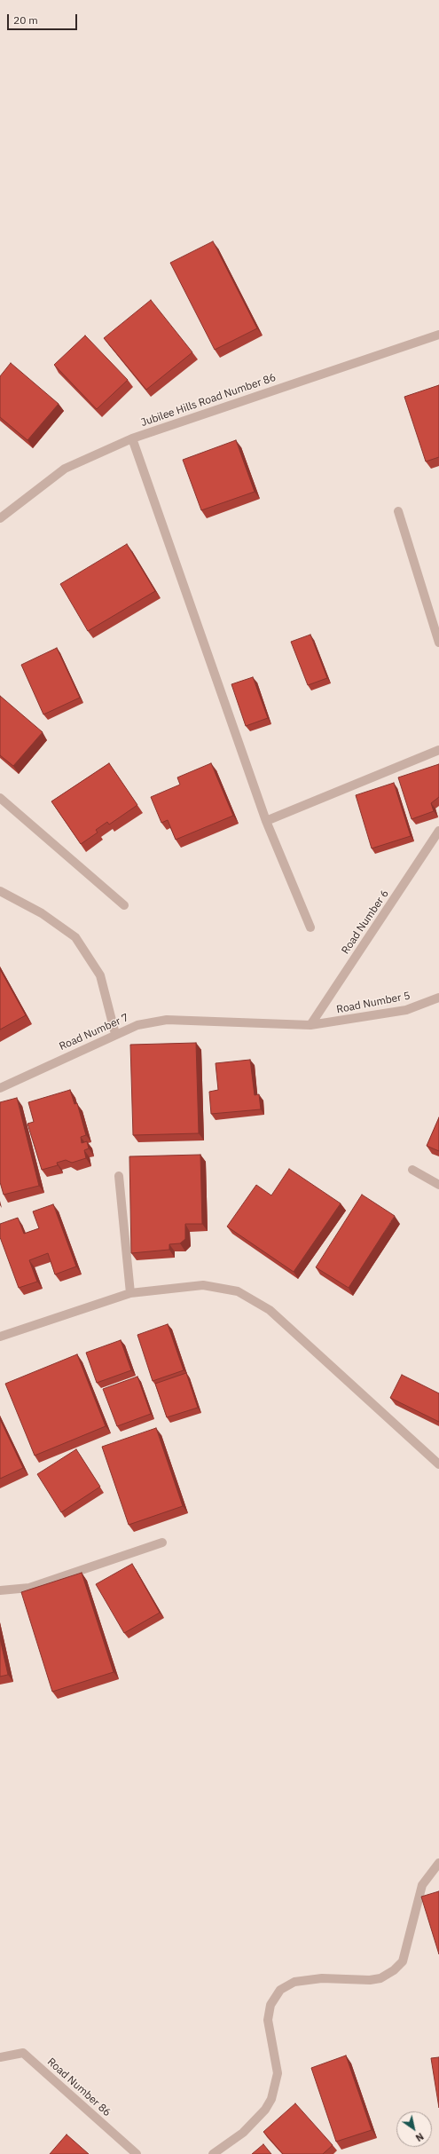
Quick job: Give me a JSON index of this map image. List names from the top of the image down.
{
  "streets": {
    "street": [
      "Jubilee Hills Road Number 86",
      "Road Number 6",
      "Road Number 5",
      "Road Number 7",
      "Road Number 86"
    ]
  },
  "crossings": [
    ["Road Number 6", "Road Number 5"],
    ["Road Number 6", "Road Number 7"],
    ["Road Number 5", "Road Number 7"]
  ],
  "scale_bar": "20 m",
  "north": "bottom right"
}
